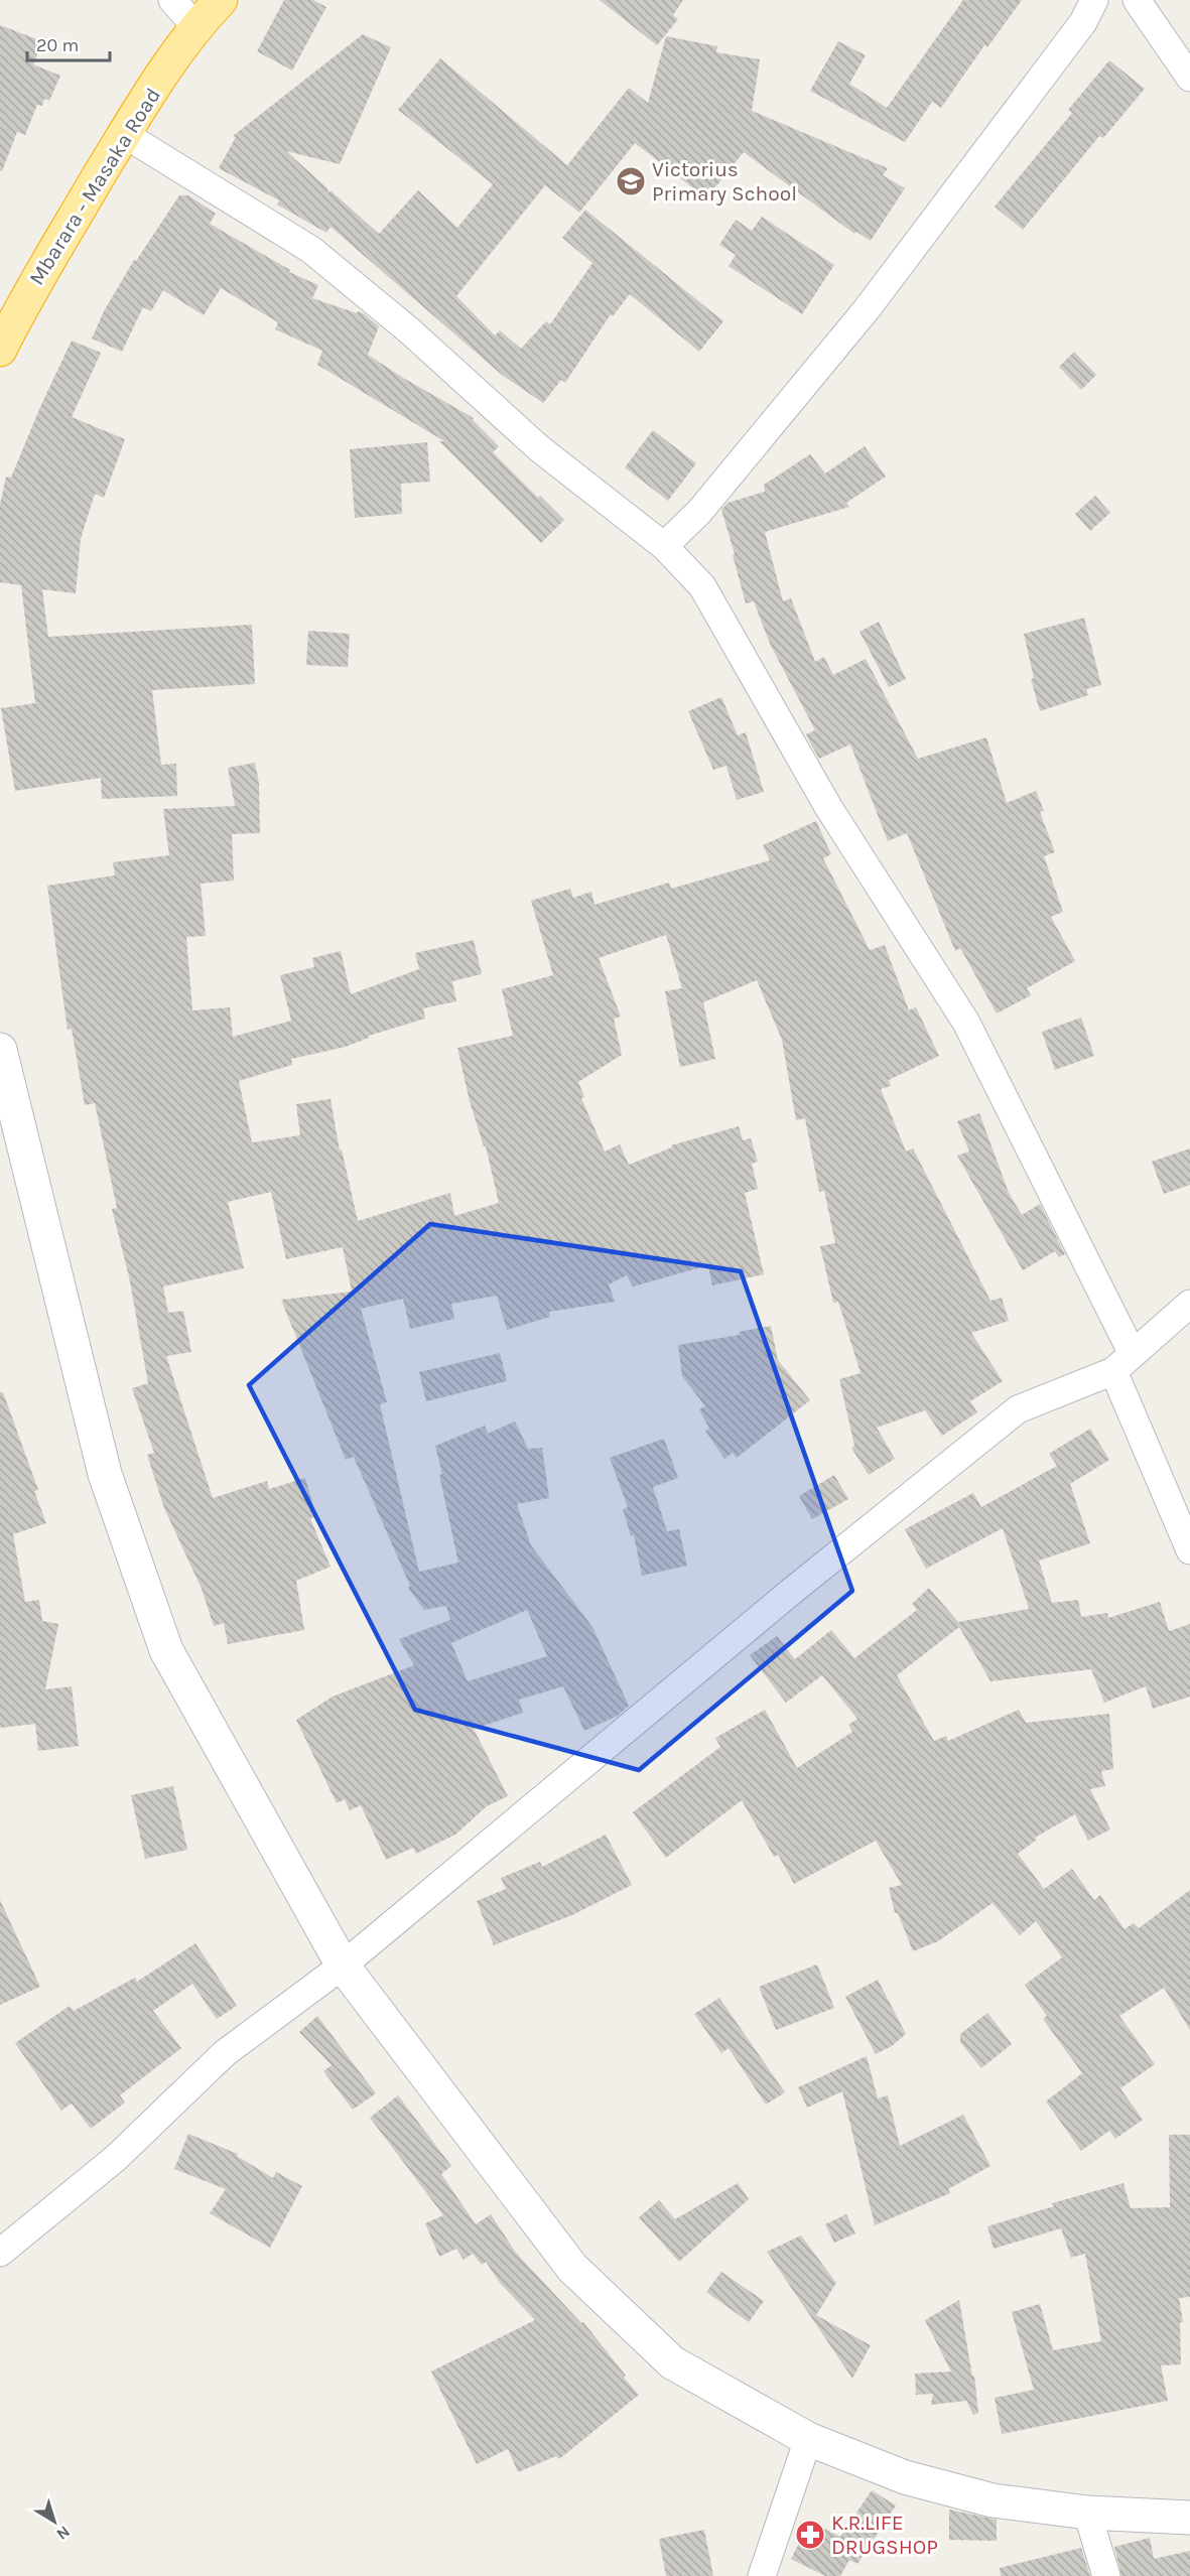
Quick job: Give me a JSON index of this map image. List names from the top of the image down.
{
  "streets": {
    "highway": ["Mbarara - Masaka Road"]
  },
  "places": {
    "school or university": ["Victorius Primary School"],
    "pharmacy": ["K.R.LIFE DRUGSHOP"]
  },
  "scale_bar": "20 m",
  "north": "bottom right"
}
